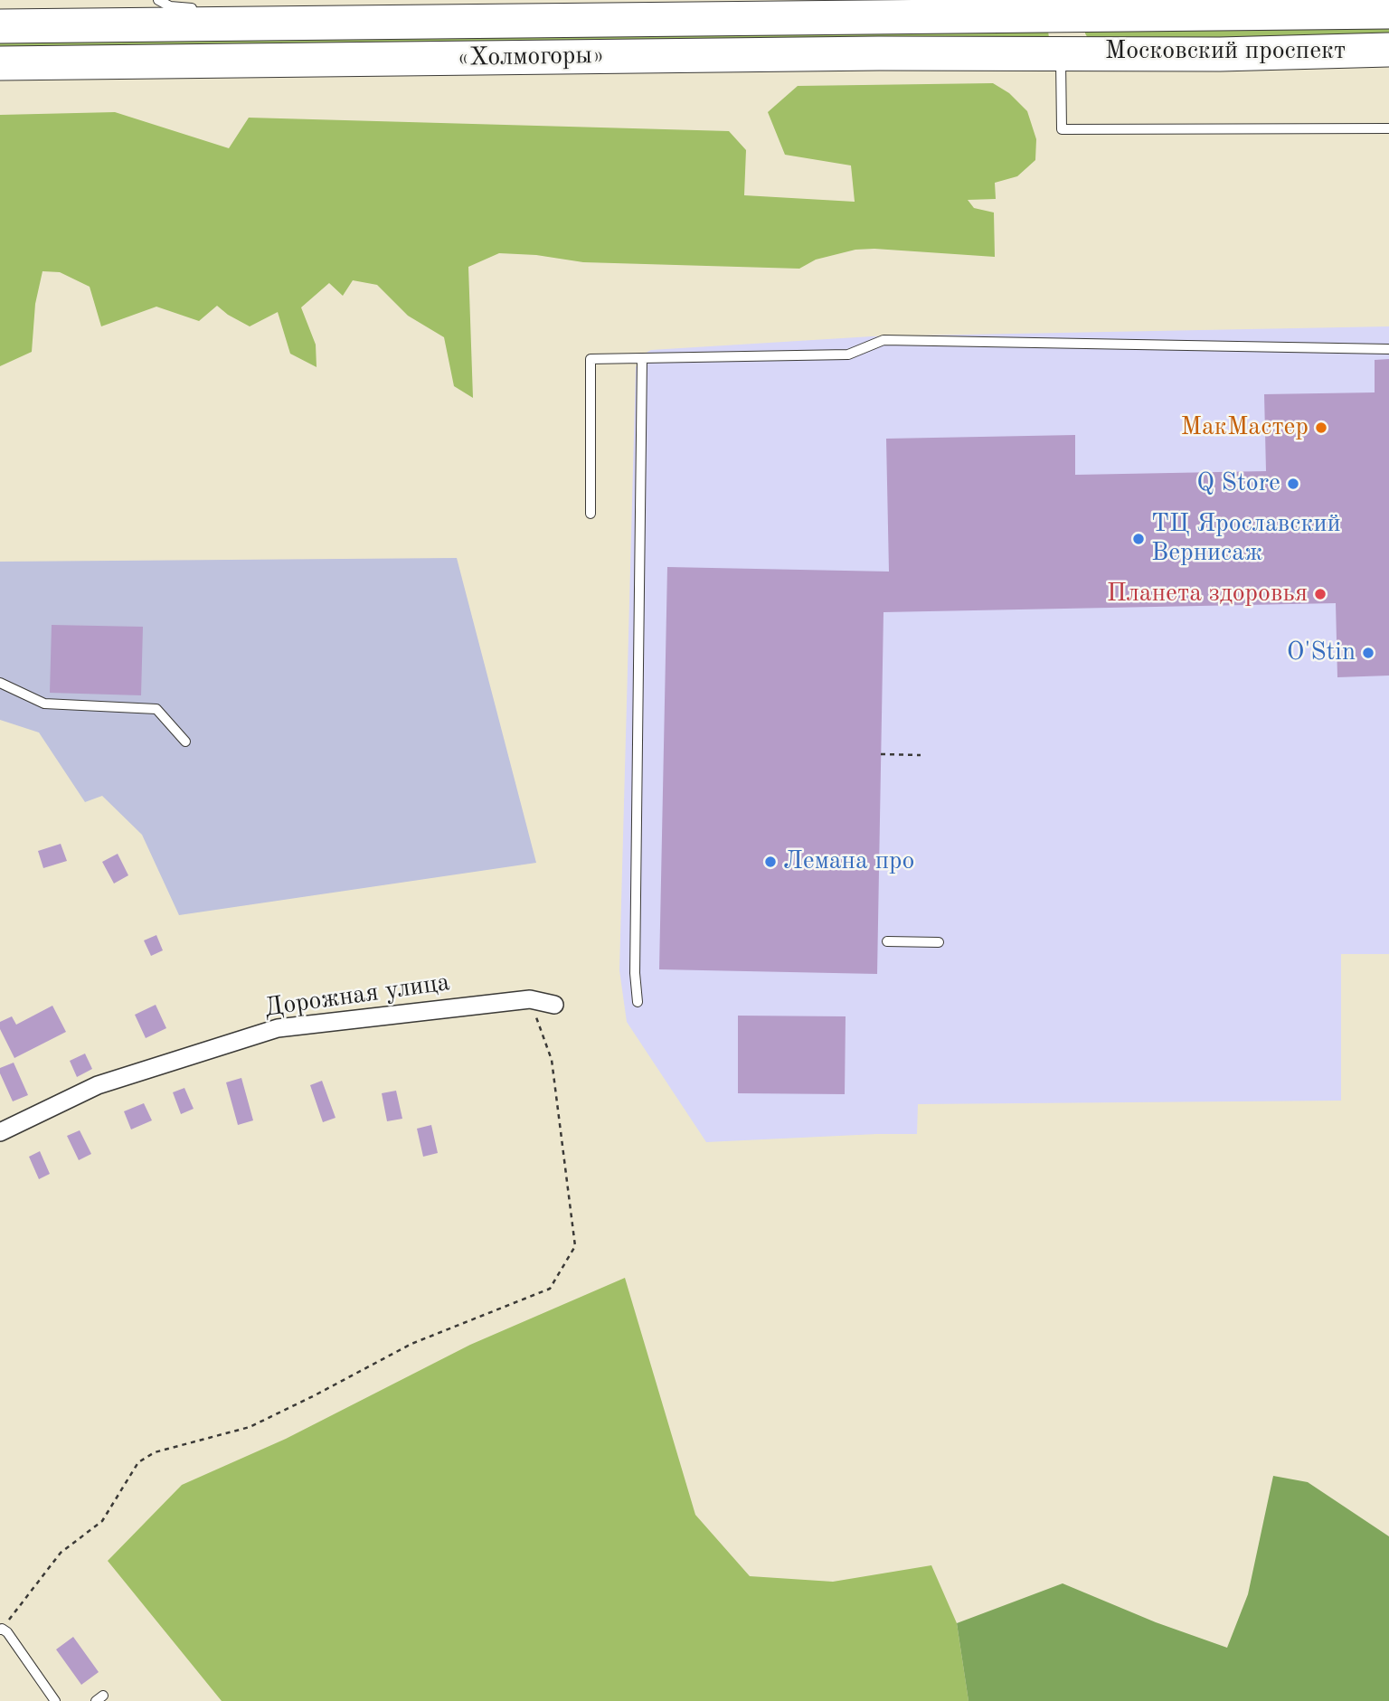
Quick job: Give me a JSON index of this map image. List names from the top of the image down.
{
  "streets": {
    "highway": ["Московский проспект", "«Холмогоры»"],
    "street": ["Дорожная улица"]
  },
  "crossings": [
    ["Московский проспект", "«Холмогоры»"]
  ],
  "places": [
    "МакМастер",
    "Q Store",
    "ТЦ Ярославский Вернисаж",
    "Планета здоровья",
    "O'Stin",
    "Лемана про"
  ]
}
